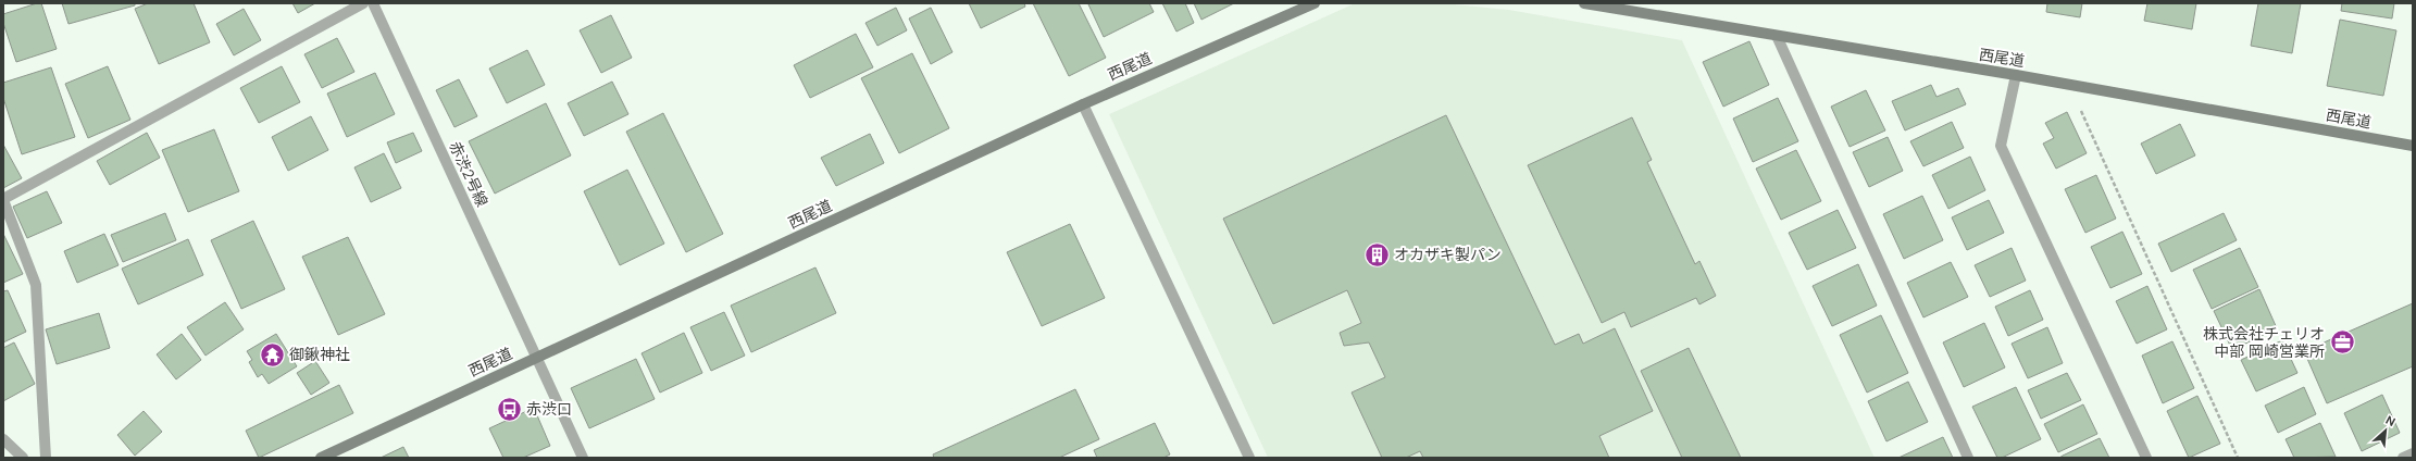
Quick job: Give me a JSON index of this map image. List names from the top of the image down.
{
  "streets": {
    "street": ["西尾道", "赤渋2号線"]
  },
  "crossings": [
    ["西尾道", "赤渋2号線"]
  ],
  "places": {
    "building": ["オカザキ製パン"],
    "office": ["株式会社チェリオ 中部 岡崎営業所"],
    "temple": ["御鍬神社"],
    "bus stop": ["赤渋口"]
  },
  "north": "top right"
}
